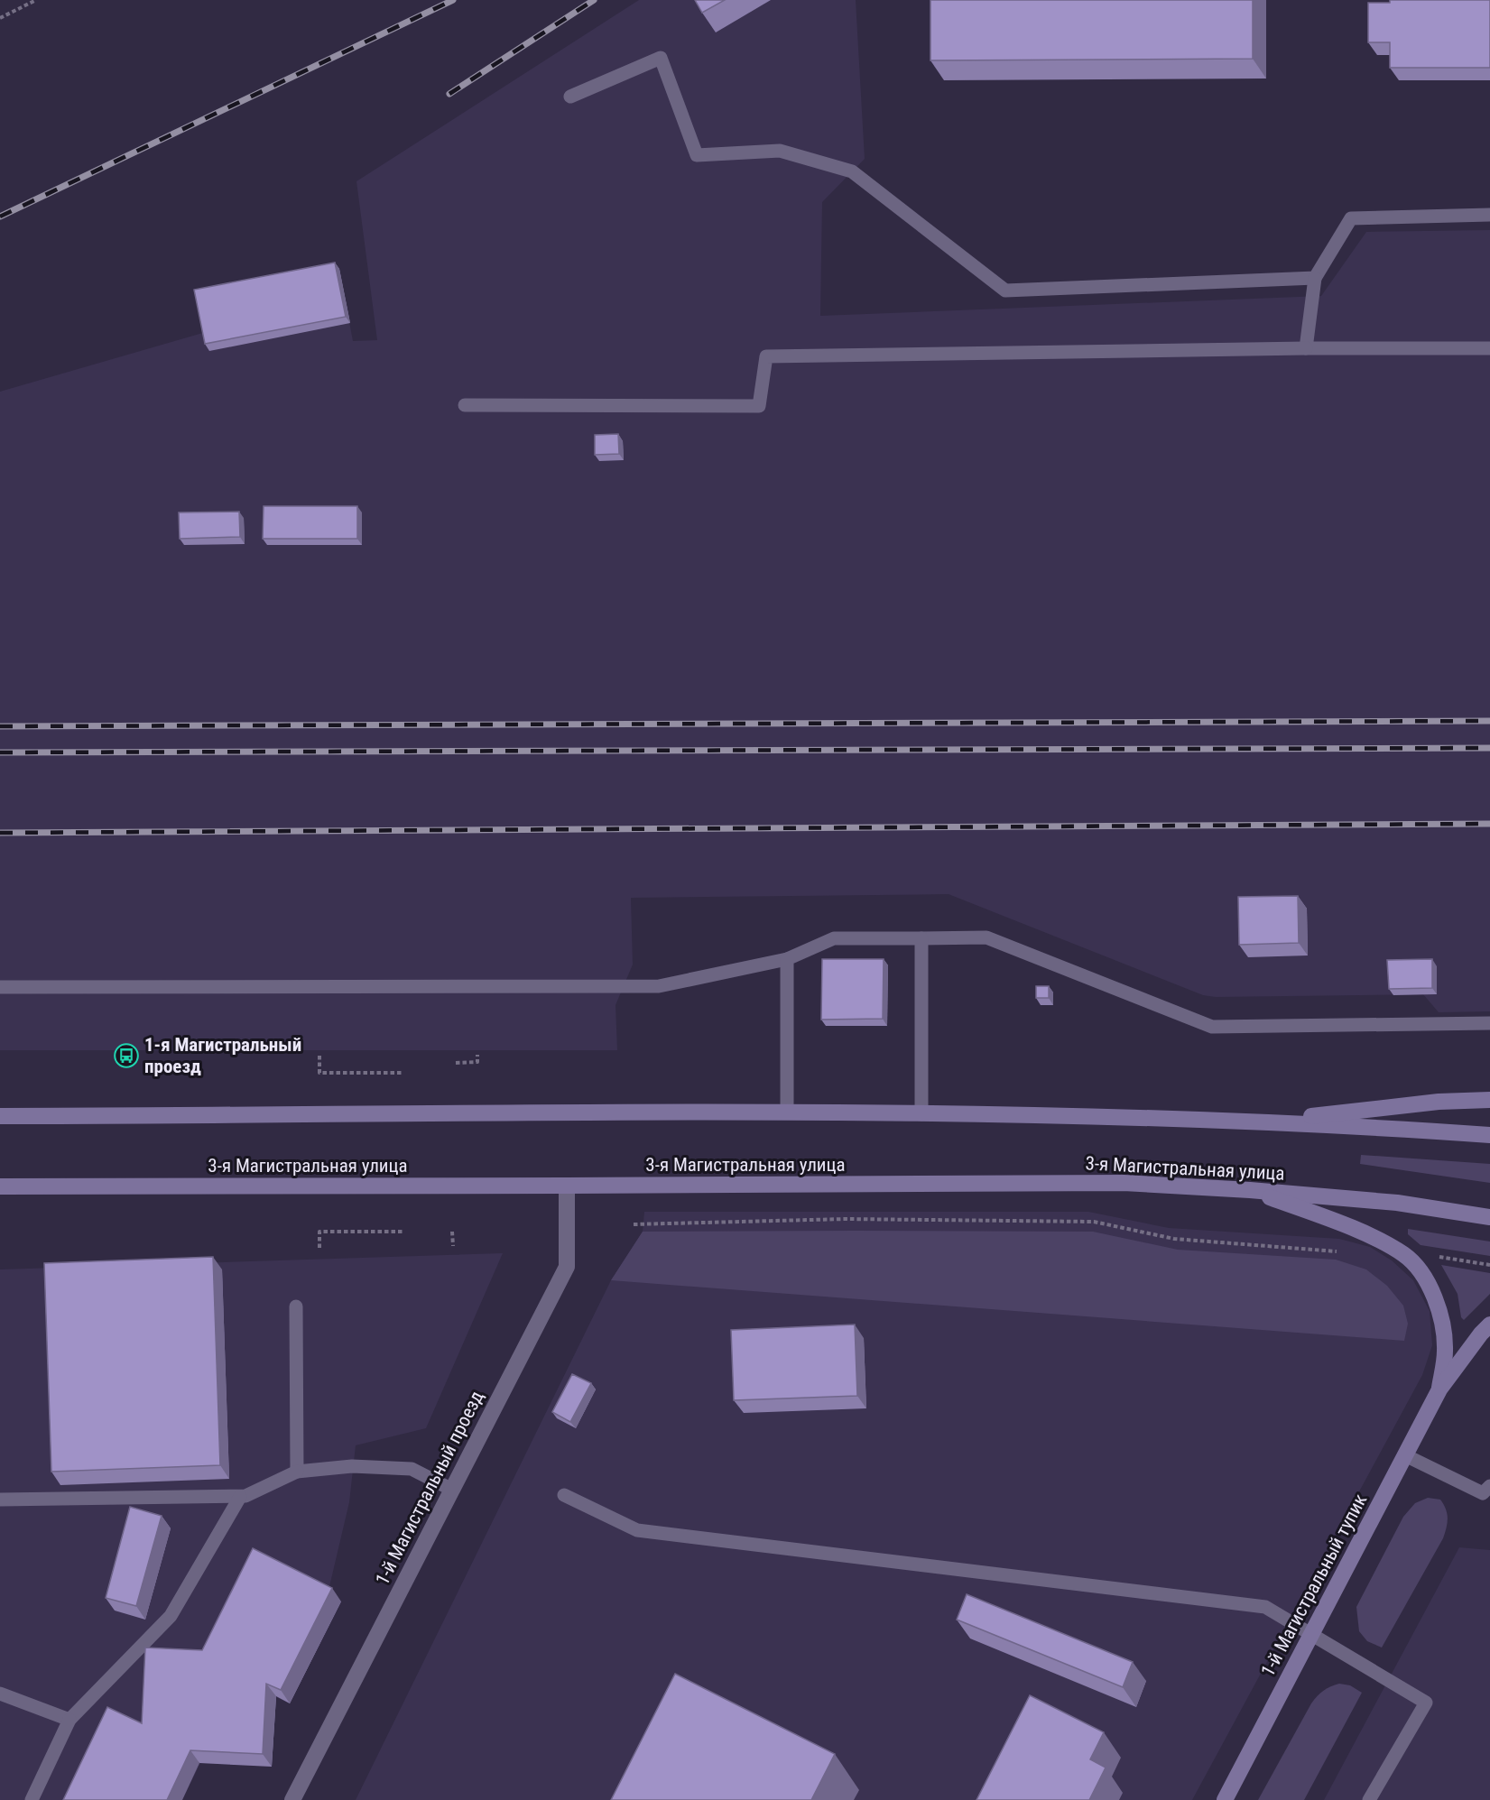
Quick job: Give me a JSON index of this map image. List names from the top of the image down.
{
  "streets": {
    "main road": ["3-я Магистральная улица", "1-й Магистральный тупик"],
    "street": ["1-й Магистральный проезд"]
  },
  "crossings": [
    ["3-я Магистральная улица", "1-й Магистральный проезд"],
    ["3-я Магистральная улица", "1-й Магистральный тупик"]
  ],
  "places": {
    "bus stop": ["1-я Магистральный проезд"]
  }
}
